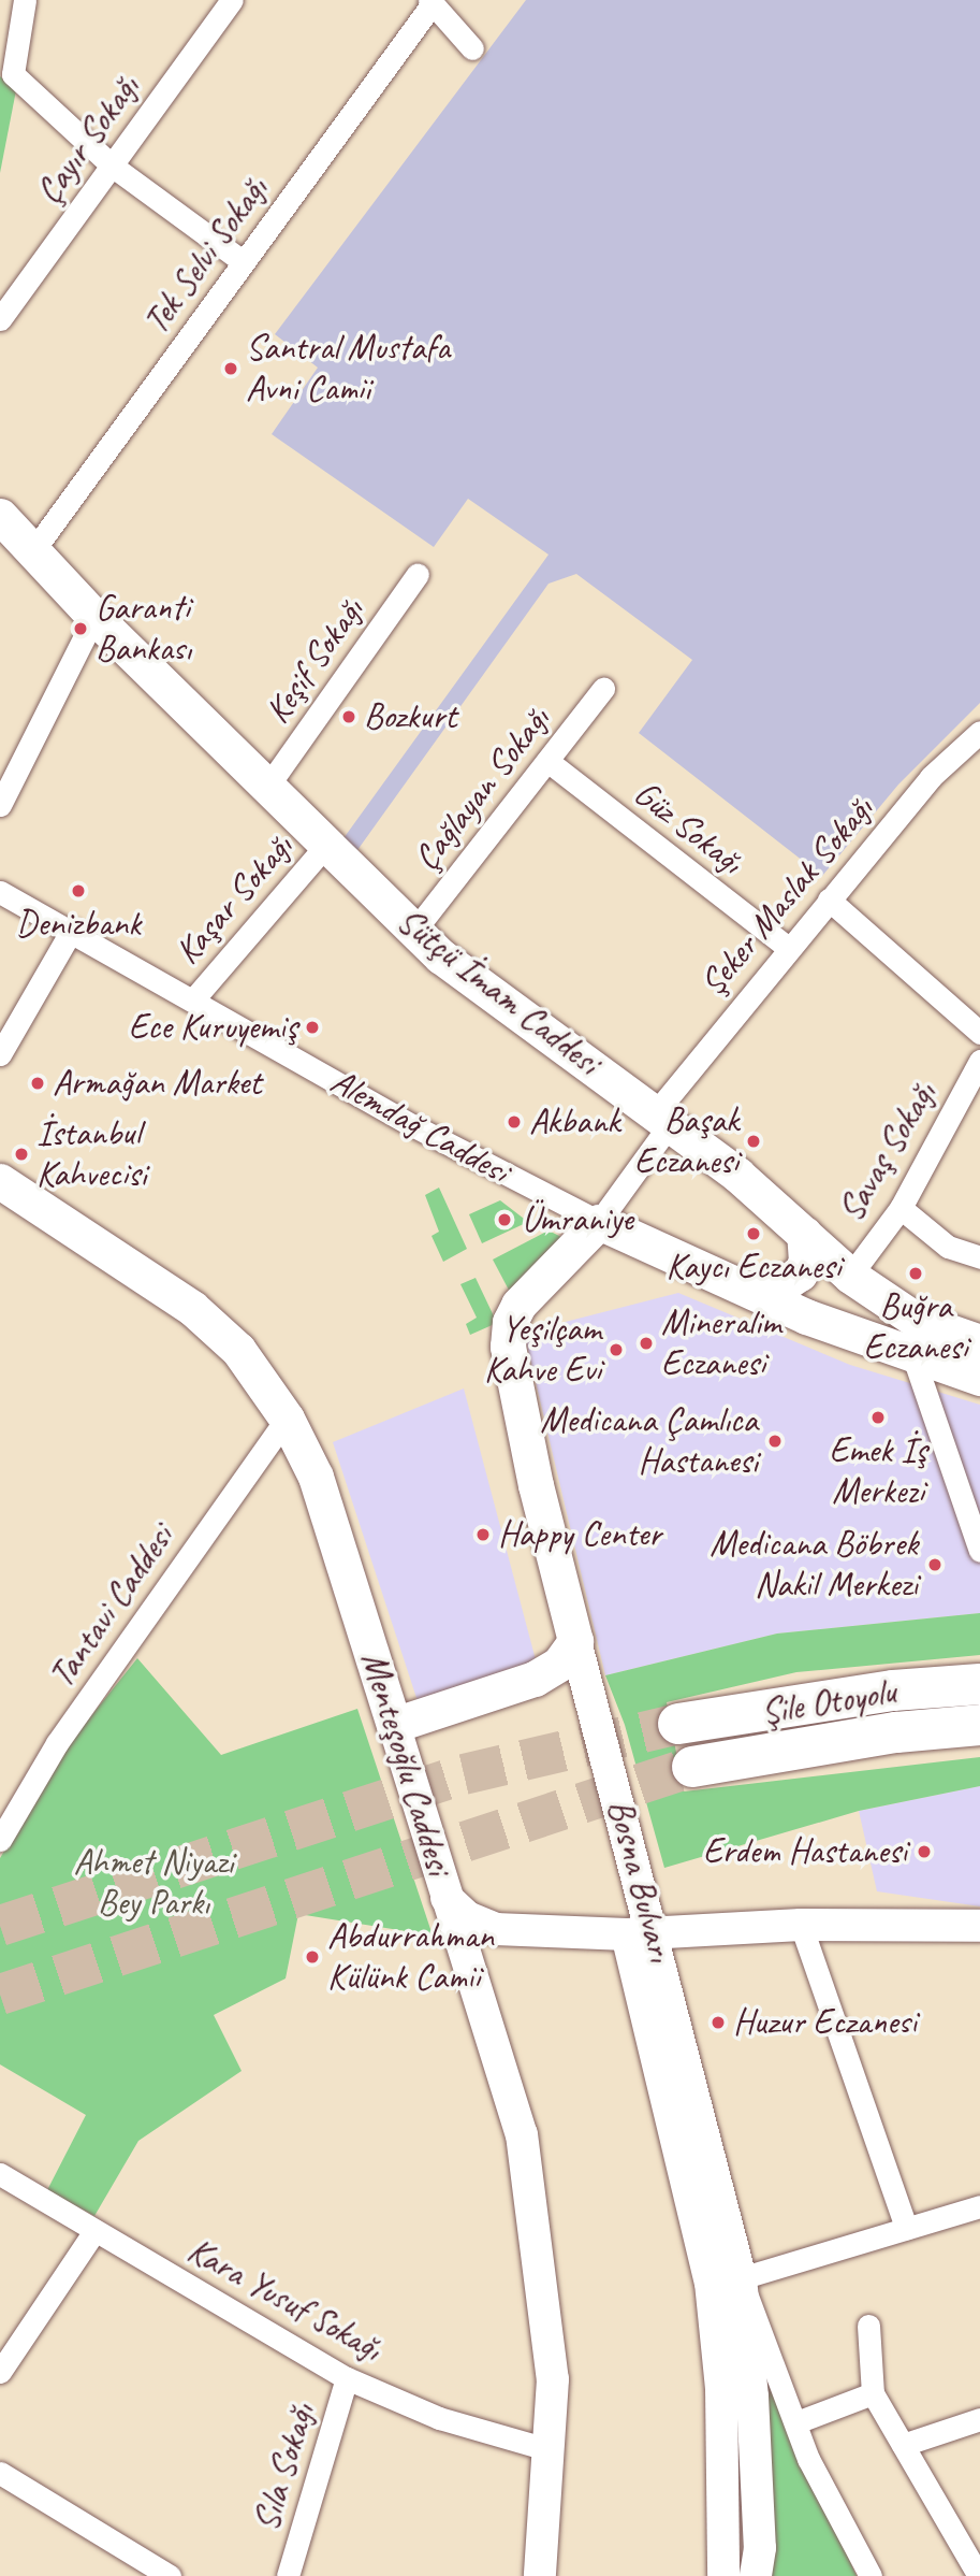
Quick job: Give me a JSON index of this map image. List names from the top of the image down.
{
  "streets": {
    "highway": ["Şile Otoyolu"],
    "main road": [
      "Sütçü İmam Caddesi",
      "Alemdağ Caddesi",
      "Menteşoğlu Caddesi",
      "Bosna Bulvarı"
    ],
    "street": [
      "Çayır Sokağı",
      "Tek Selvi Sokağı",
      "Keşif Sokağı",
      "Çağlayan Sokağı",
      "Güz Sokağı",
      "Şeker Maslak Sokağı",
      "Kaşar Sokağı",
      "Savaş Sokağı",
      "Tantavi Caddesi",
      "Kara Yusuf Sokağı",
      "Sıla Sokağı"
    ]
  },
  "crossings": [
    ["Tek Selvi Sokağı", "Sütçü İmam Caddesi"],
    ["Keşif Sokağı", "Sütçü İmam Caddesi"],
    ["Çağlayan Sokağı", "Güz Sokağı"],
    ["Çağlayan Sokağı", "Sütçü İmam Caddesi"],
    ["Güz Sokağı", "Şeker Maslak Sokağı"],
    ["Şeker Maslak Sokağı", "Sütçü İmam Caddesi"],
    ["Şeker Maslak Sokağı", "Alemdağ Caddesi"],
    ["Şeker Maslak Sokağı", "Bosna Bulvarı"],
    ["Kaşar Sokağı", "Sütçü İmam Caddesi"],
    ["Kaşar Sokağı", "Alemdağ Caddesi"],
    ["Sütçü İmam Caddesi", "Savaş Sokağı"],
    ["Alemdağ Caddesi", "Bosna Bulvarı"],
    ["Tantavi Caddesi", "Menteşoğlu Caddesi"],
    ["Menteşoğlu Caddesi", "Kara Yusuf Sokağı"],
    ["Kara Yusuf Sokağı", "Sıla Sokağı"]
  ],
  "parks": ["Ahmet Niyazi Bey Parkı"],
  "places": [
    "Santral Mustafa Avni Camii",
    "Garanti Bankası",
    "Bozkurt",
    "Denizbank",
    "Ece Kuruyemiş",
    "Armağan Market",
    "Akbank",
    "Başak Eczanesi",
    "İstanbul Kahvecisi",
    "Ümraniye",
    "Kaycı Eczanesi",
    "Buğra Eczanesi",
    "Mineralim Eczanesi",
    "Yeşilçam Kahve Evi",
    "Emek İş Merkezi",
    "Medicana Çamlıca Hastanesi",
    "Happy Center",
    "Medicana Böbrek Nakil Merkezi",
    "Erdem Hastanesi",
    "Abdurrahman Külünk Camii",
    "Huzur Eczanesi"
  ]
}
